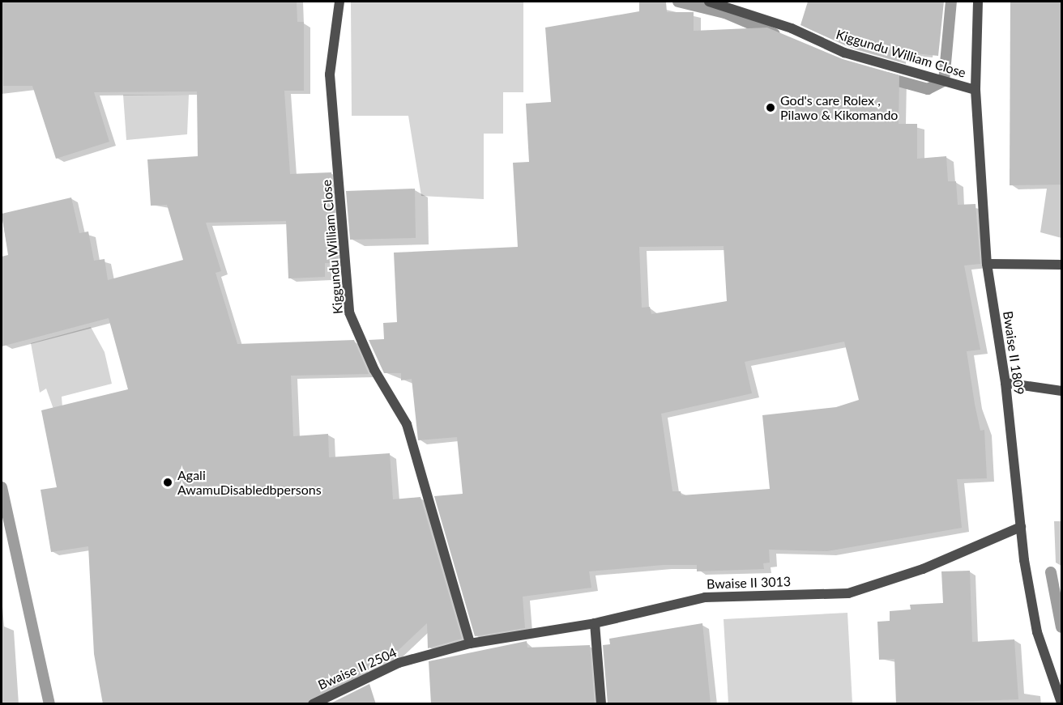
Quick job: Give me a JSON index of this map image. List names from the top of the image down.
{
  "streets": {
    "street": [
      "Kiggundu William Close",
      "Bwaise II 1809",
      "Bwaise II 3013",
      "Bwaise II 2504"
    ]
  },
  "crossings": [
    ["Kiggundu William Close", "Bwaise II 1809"],
    ["Kiggundu William Close", "Bwaise II 3013"],
    ["Kiggundu William Close", "Bwaise II 2504"],
    ["Bwaise II 1809", "Bwaise II 3013"],
    ["Bwaise II 3013", "Bwaise II 2504"]
  ],
  "places": ["God's care Rolex , Pilawo & Kikomando", "Agali AwamuDisabledbpersons"]
}
